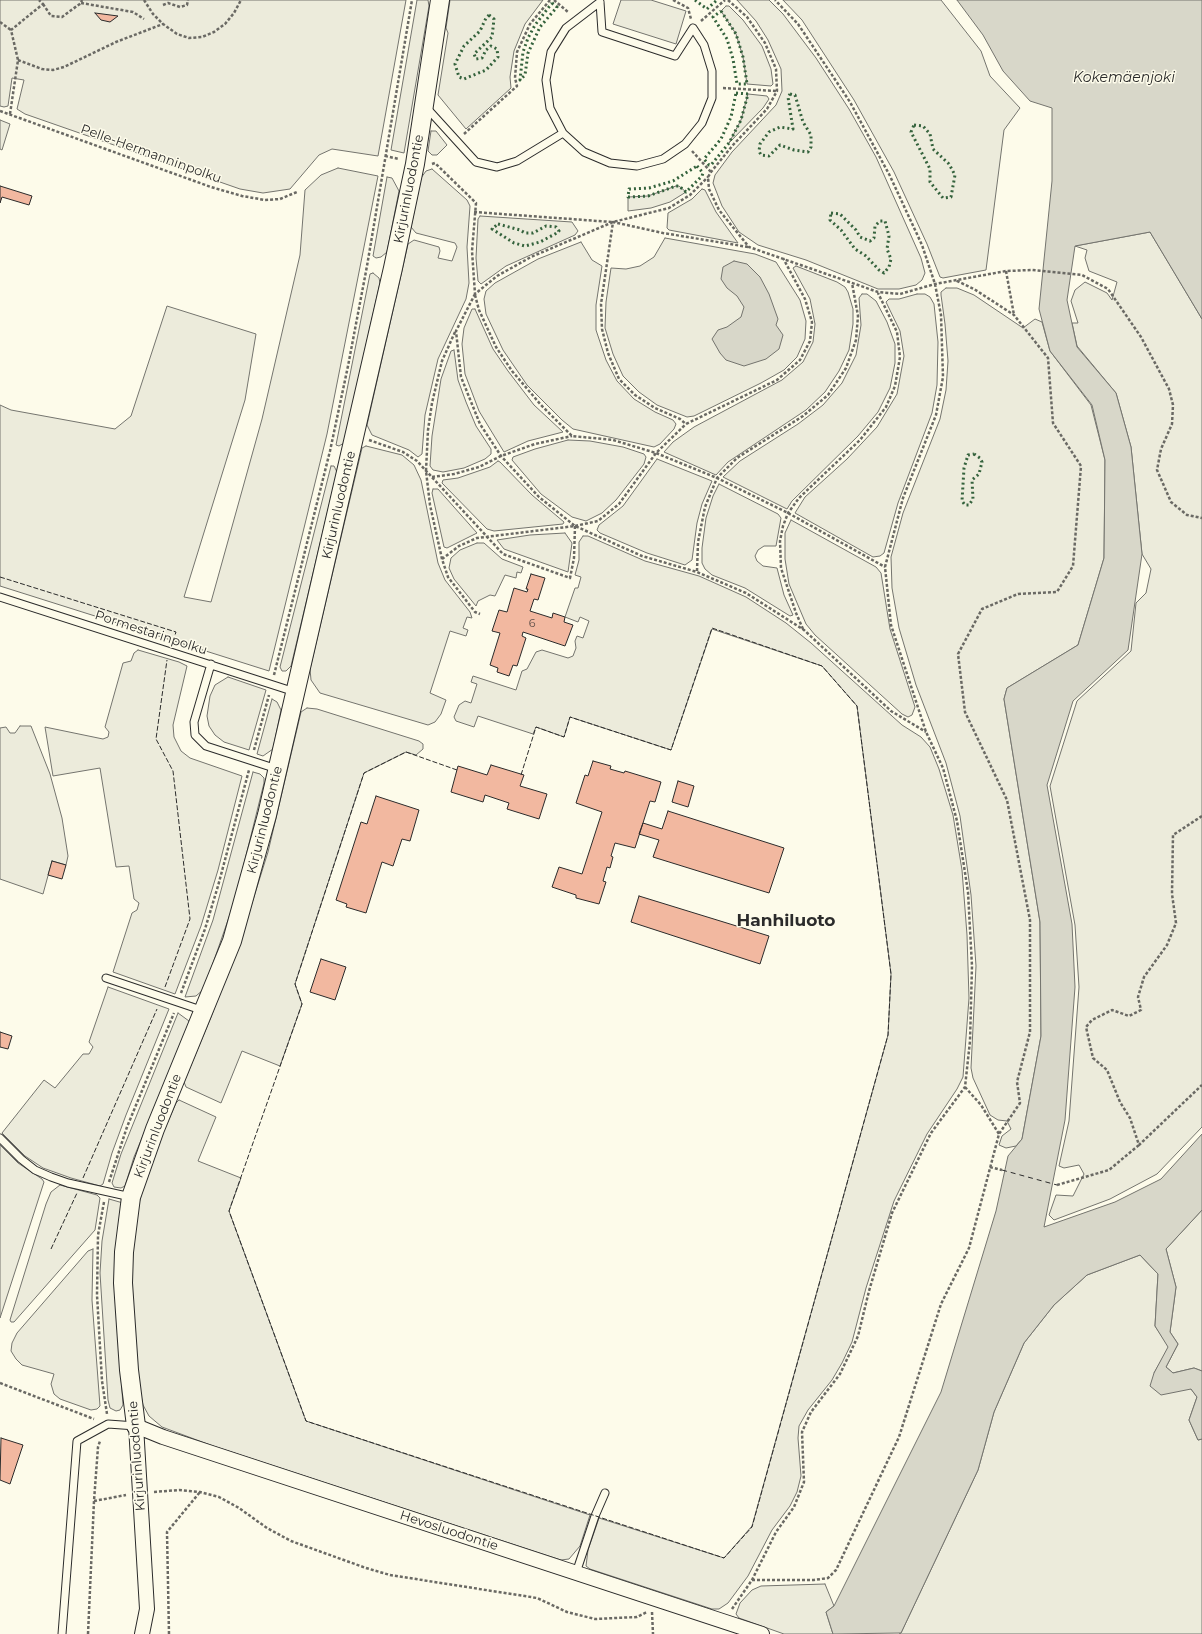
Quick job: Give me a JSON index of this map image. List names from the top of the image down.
{
  "streets": {
    "street": ["Kirjurinluodontie", "Hevosluodontie"],
    "lane": ["Pormestarinpolku"],
    "path": ["Pelle-Hermanninpolku"]
  },
  "crossings": [
    ["Kirjurinluodontie", "Pormestarinpolku"],
    ["Kirjurinluodontie", "Hevosluodontie"]
  ],
  "districts": ["Hanhiluoto"],
  "water": ["Kokemäenjoki"],
  "house_numbers": ["6"]
}
